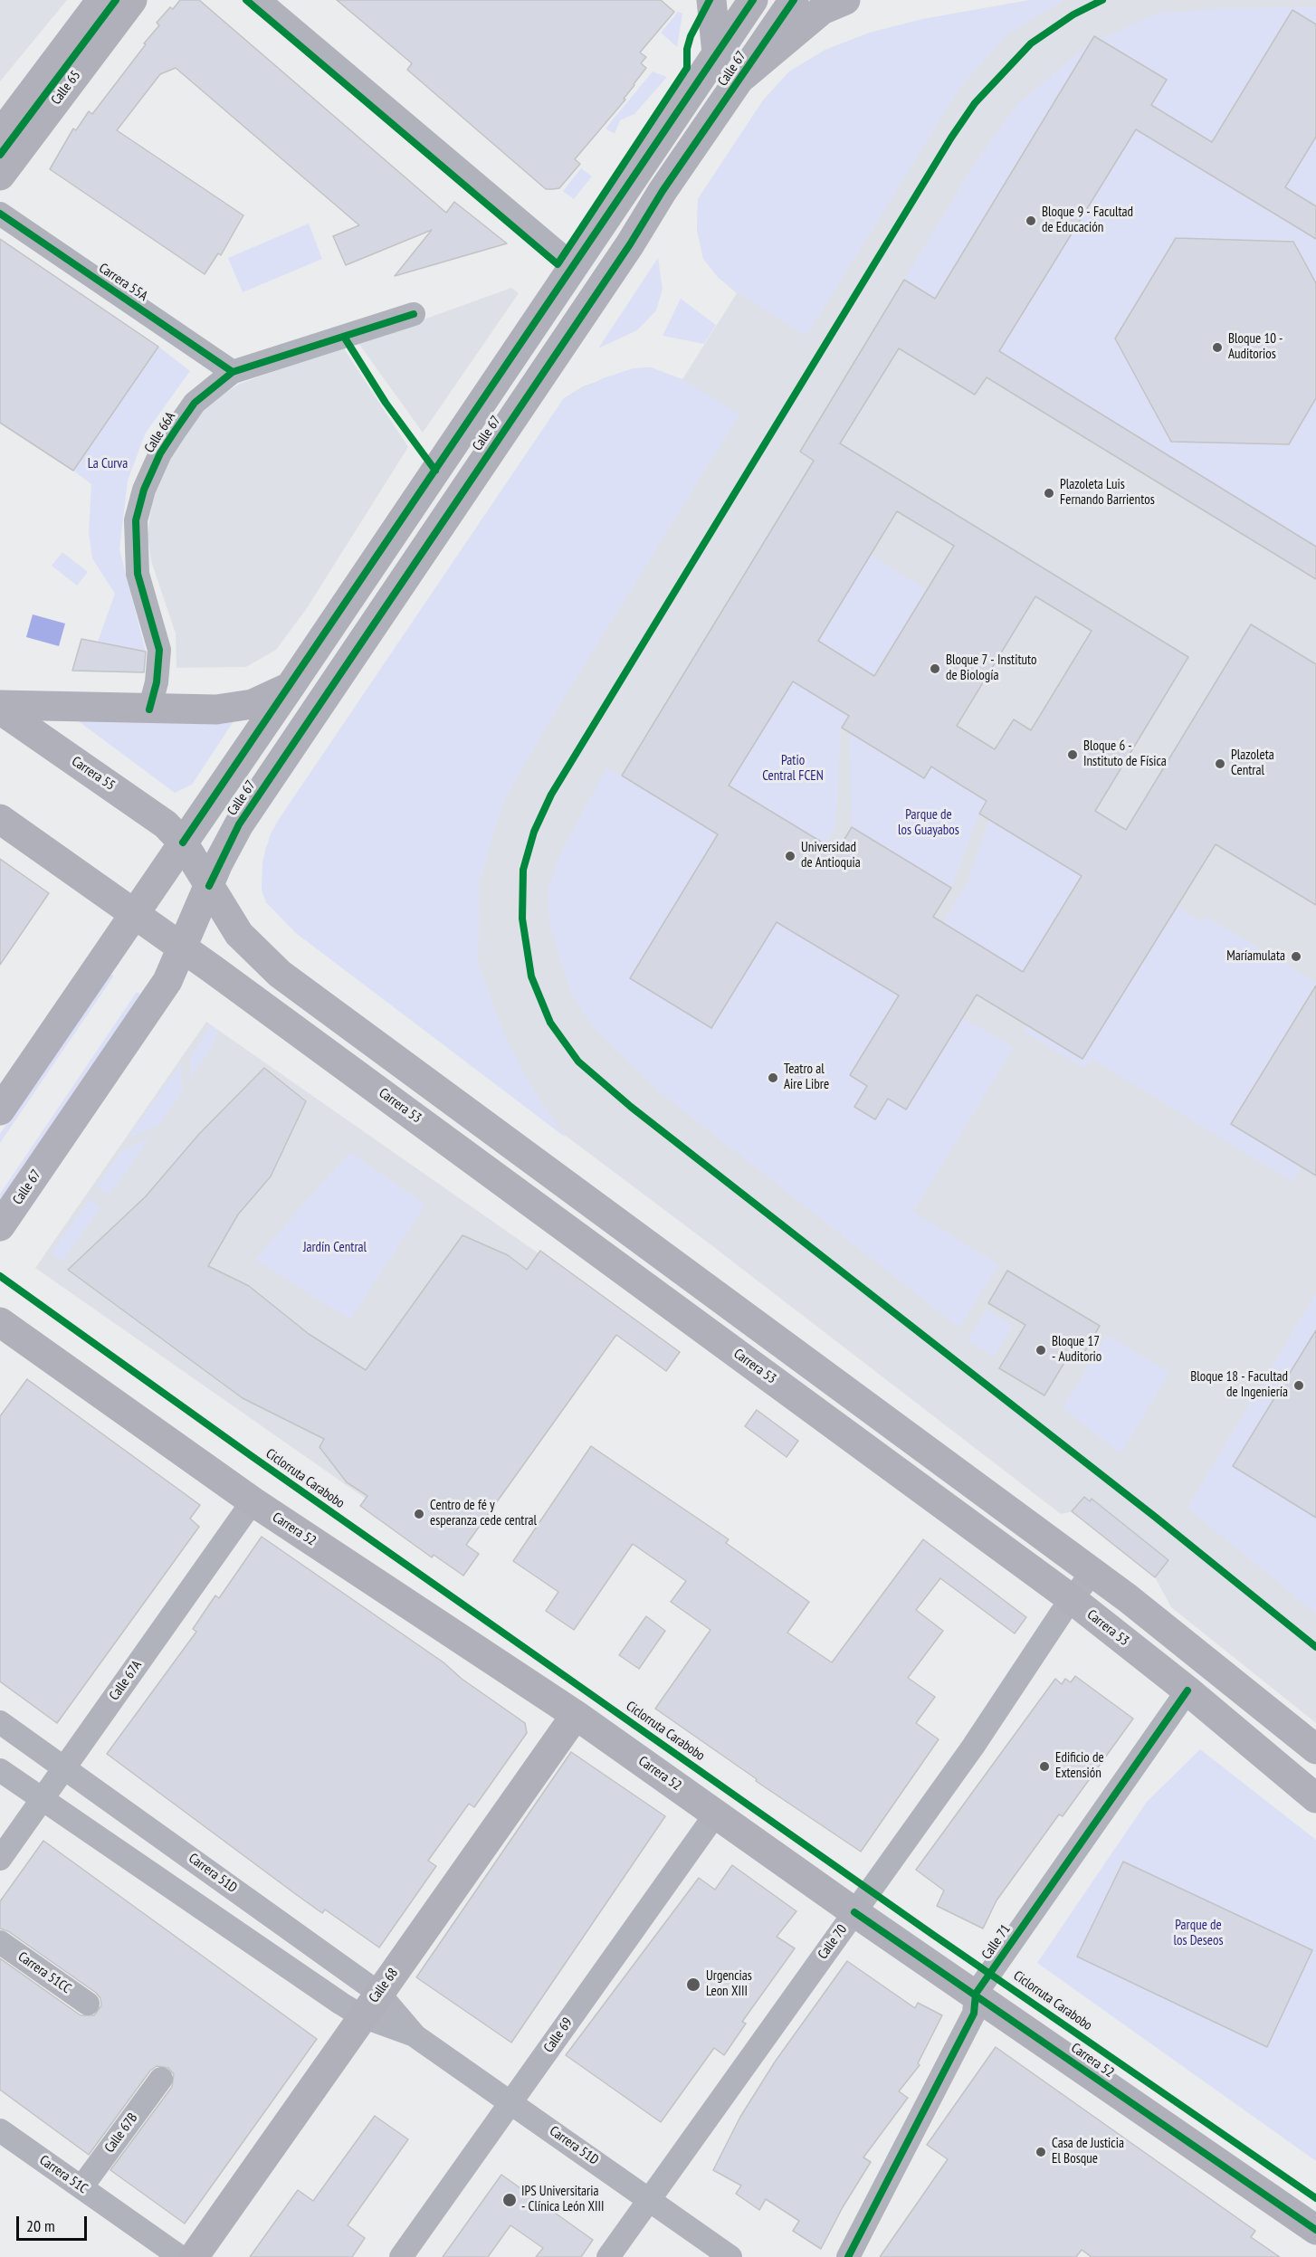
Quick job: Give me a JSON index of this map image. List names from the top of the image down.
{
  "streets": {
    "main road": [
      "Calle 67",
      "Calle 65",
      "Carrera 55",
      "Carrera 53",
      "Carrera 52",
      "Calle 68"
    ],
    "street": [
      "Carrera 55A",
      "Calle 66A",
      "Calle 67A",
      "Carrera 51D",
      "Calle 70",
      "Calle 71",
      "Carrera 51CC",
      "Calle 69",
      "Calle 67B",
      "Carrera 51C"
    ],
    "cycle path": ["Ciclorruta Carabobo"]
  },
  "crossings": [
    ["Calle 67", "Carrera 55"],
    ["Calle 67", "Carrera 53"],
    ["Carrera 55A", "Calle 66A"],
    ["Carrera 53", "Calle 70"],
    ["Carrera 53", "Calle 71"],
    ["Carrera 52", "Calle 67A"],
    ["Carrera 52", "Calle 70"],
    ["Carrera 52", "Calle 71"],
    ["Carrera 52", "Calle 68"],
    ["Carrera 52", "Calle 69"],
    ["Calle 67A", "Carrera 51D"],
    ["Carrera 51D", "Calle 70"],
    ["Carrera 51D", "Calle 68"],
    ["Carrera 51D", "Calle 69"],
    ["Calle 67B", "Carrera 51C"]
  ],
  "parks": [
    "La Curva",
    "Patio Central FCEN",
    "Parque de los Guayabos",
    "Jardín Central",
    "Parque de los Deseos"
  ],
  "places": [
    "Bloque 9 - Facultad de Educación",
    "Bloque 10 - Auditorios",
    "Plazoleta Luis Fernando Barrientos",
    "Bloque 7 - Instituto de Biología",
    "Bloque 6 - Instituto de Física",
    "Plazoleta Central",
    "Universidad de Antioquia",
    "Maríamulata",
    "Teatro al Aire Libre",
    "Bloque 17 - Auditorio",
    "Bloque 18 - Facultad de Ingeniería",
    "Centro de fé y esperanza cede central",
    "Edificio de Extensión",
    "Urgencias Leon XIII",
    "Casa de Justicia El Bosque",
    "IPS Universitaria - Clínica León XIII"
  ],
  "scale_bar": "20 m"
}
